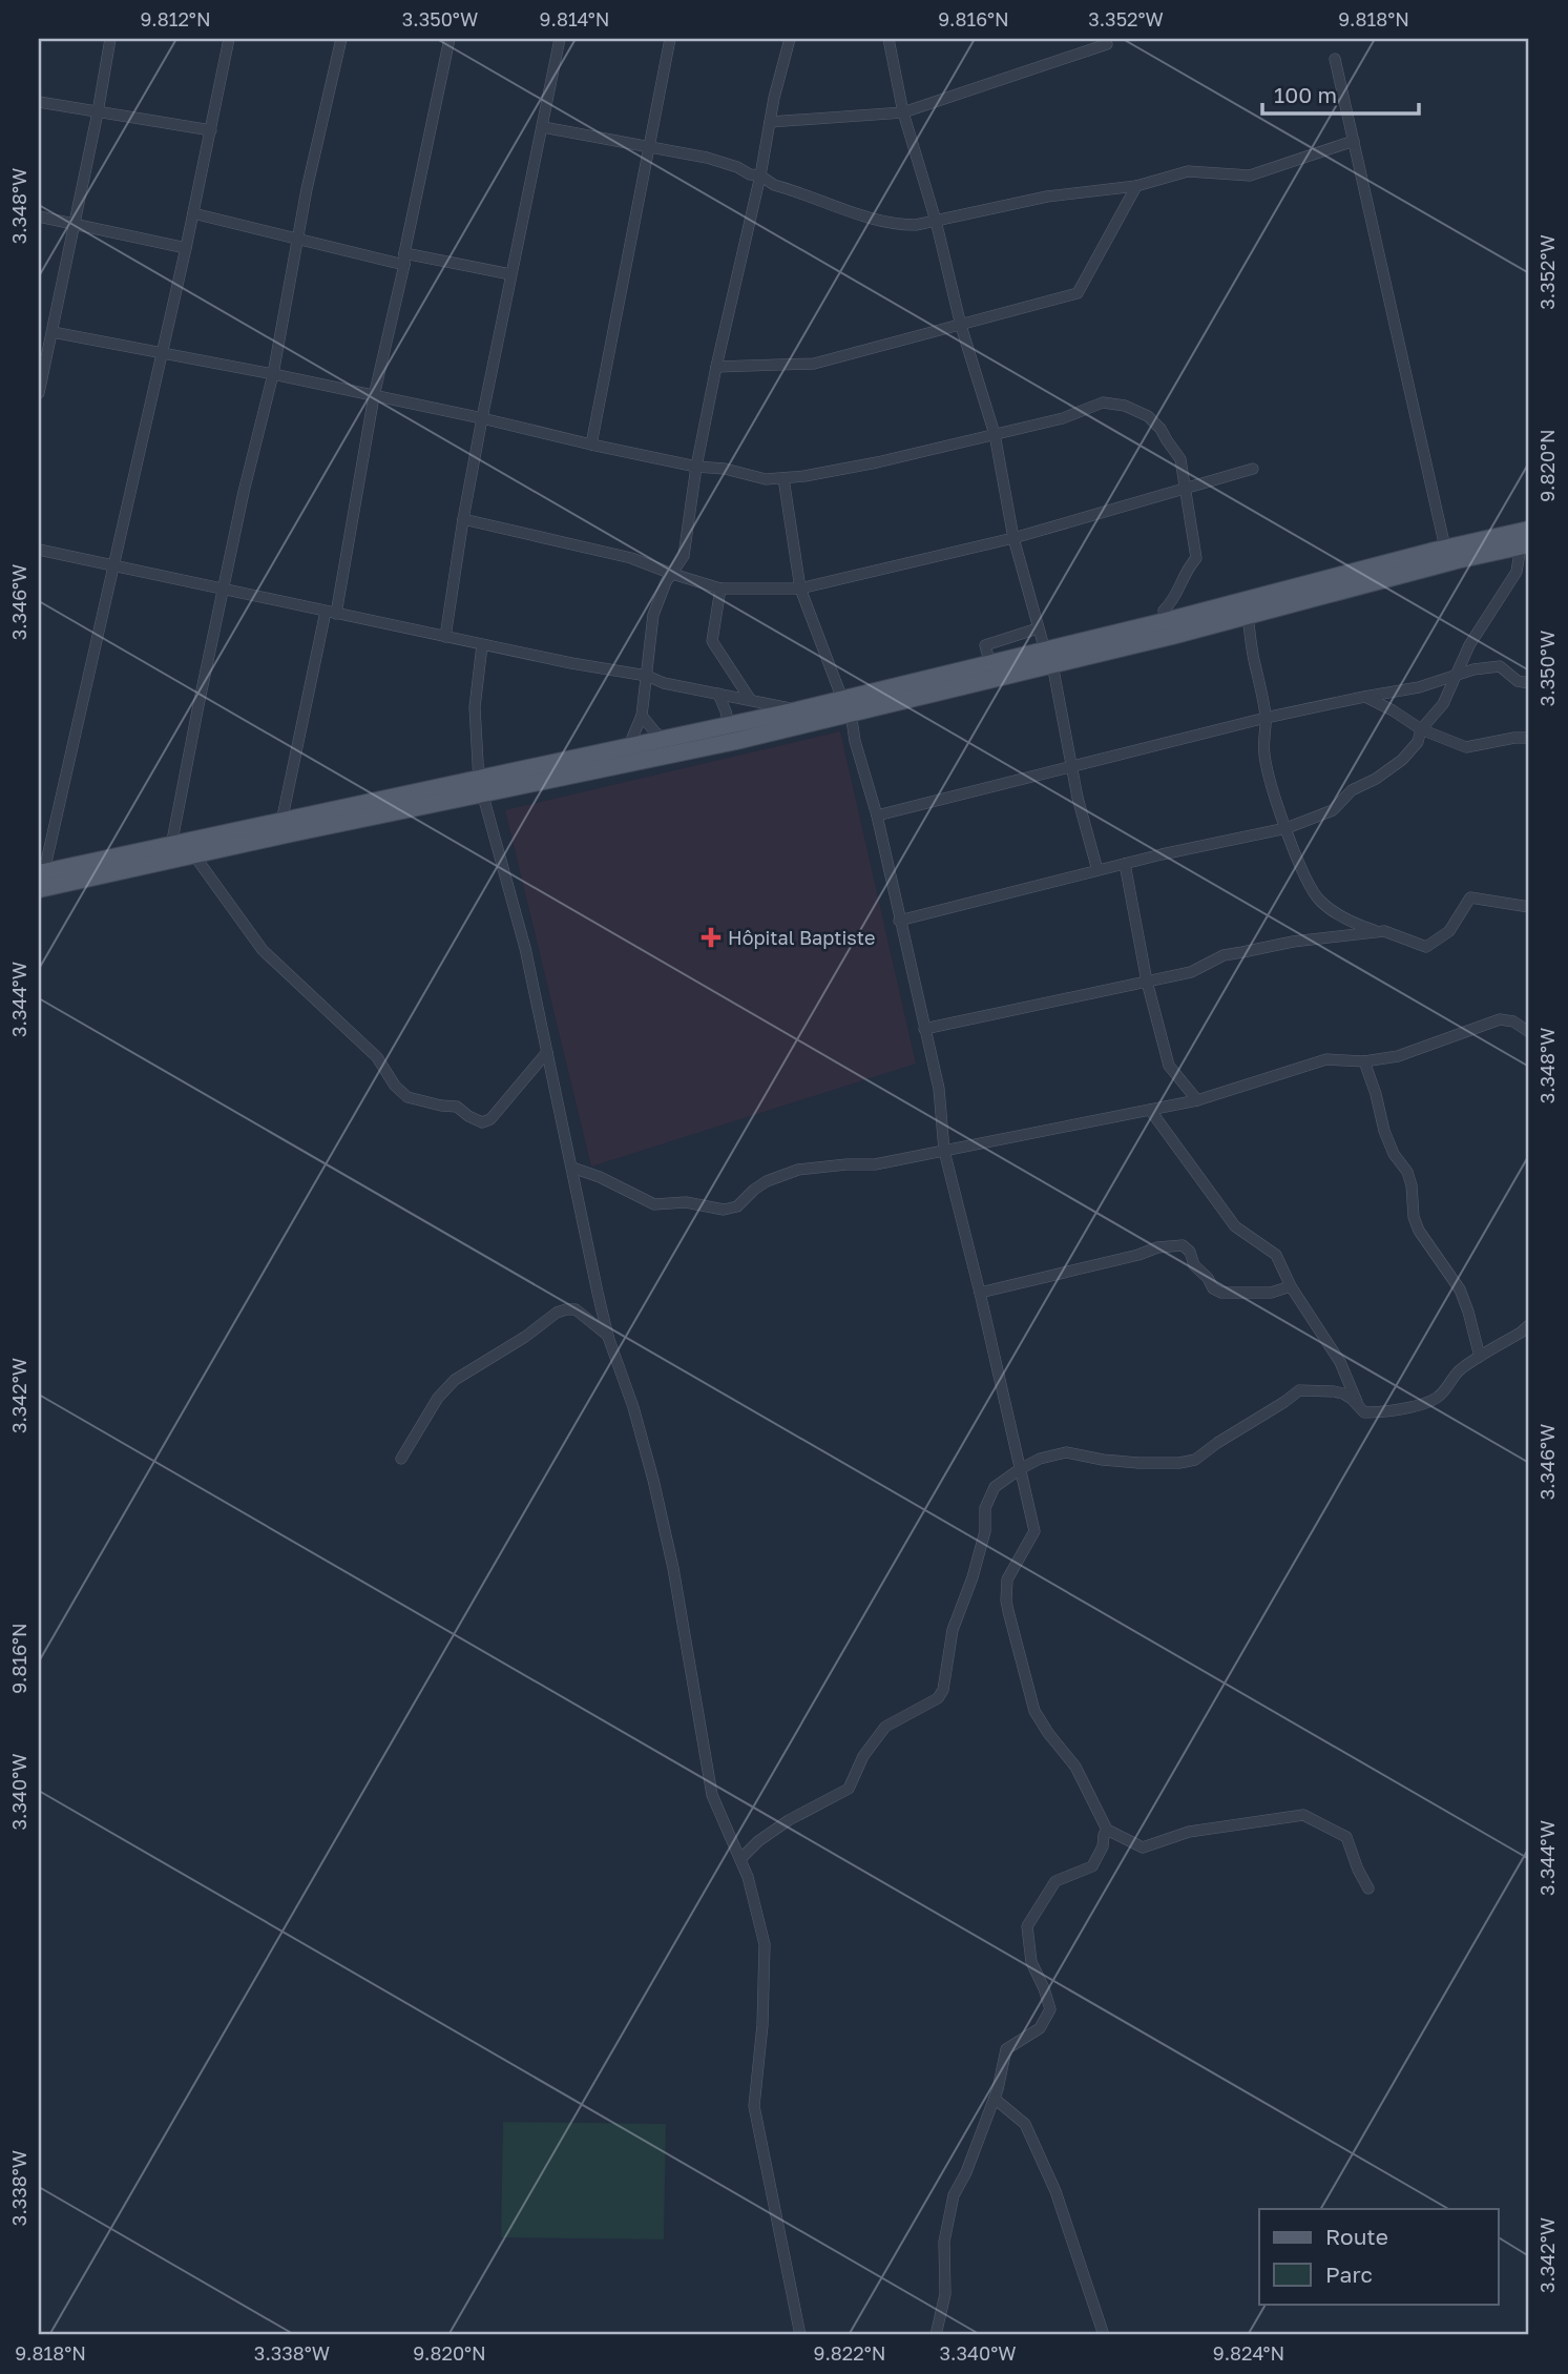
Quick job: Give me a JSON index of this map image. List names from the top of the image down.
{
  "places": {
    "health": ["Hôpital Baptiste"]
  },
  "legend": ["Route", "Parc"],
  "scale_bar": "100 m",
  "coordinates": [
    "9.812°N",
    "3.350°W",
    "9.814°N",
    "9.816°N",
    "3.352°W",
    "9.818°N",
    "3.348°W",
    "9.820°N",
    "3.346°W",
    "3.344°W",
    "3.342°W",
    "3.340°W",
    "3.338°W",
    "9.822°N",
    "9.824°N"
  ]
}
